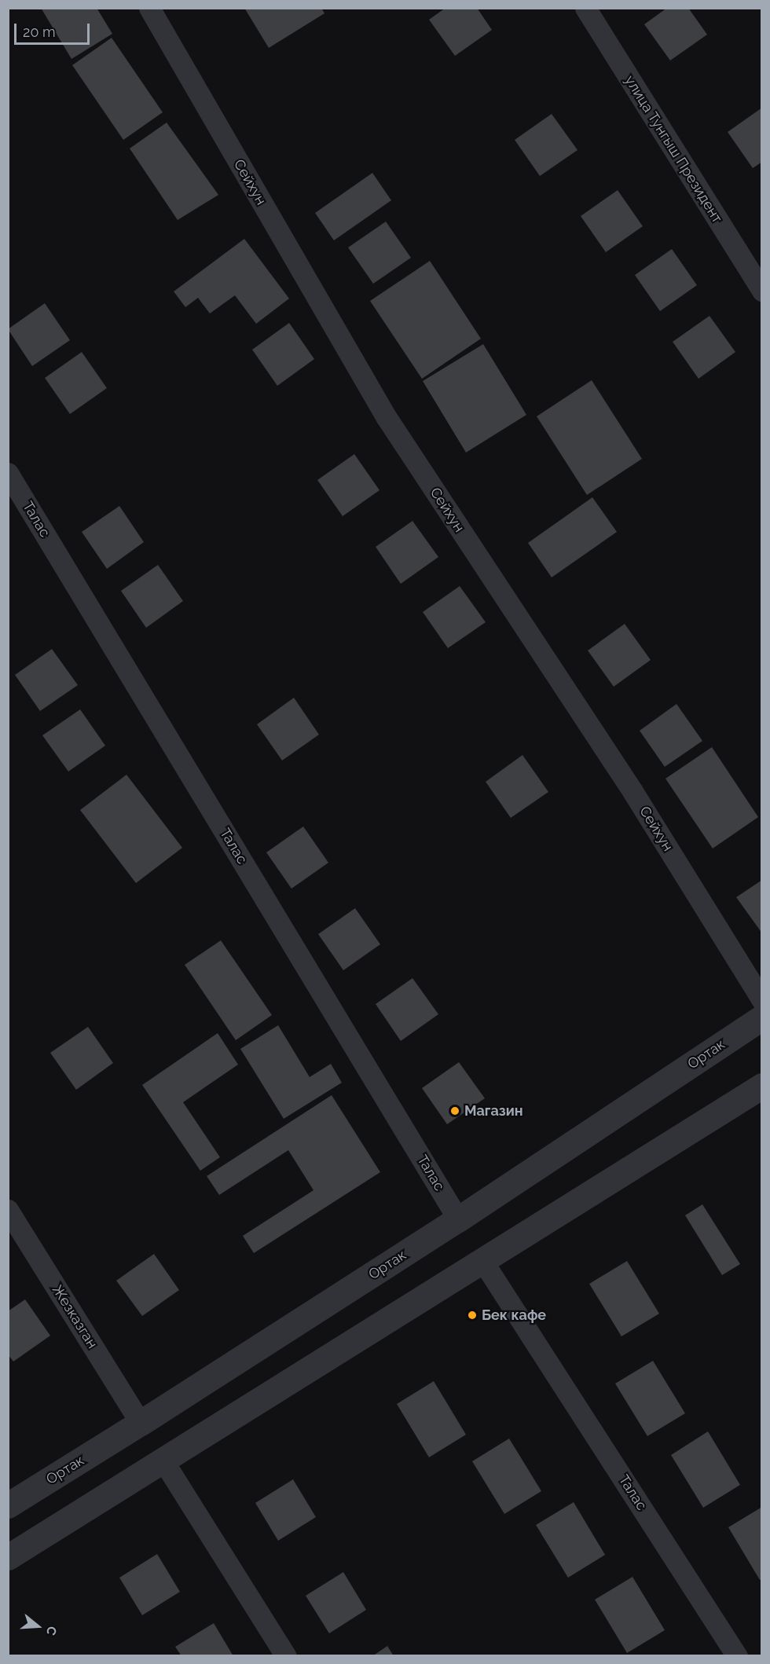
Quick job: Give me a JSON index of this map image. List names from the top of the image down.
{
  "streets": {
    "street": [
      "улица Тунгыш Президент",
      "Сейхун",
      "Талас",
      "Ортак",
      "Жезказган"
    ]
  },
  "crossings": [
    ["Талас", "Ортак"],
    ["Ортак", "Жезказган"]
  ],
  "places": ["Магазин", "Бек кафе"],
  "scale_bar": "20 m",
  "north": "right"
}
